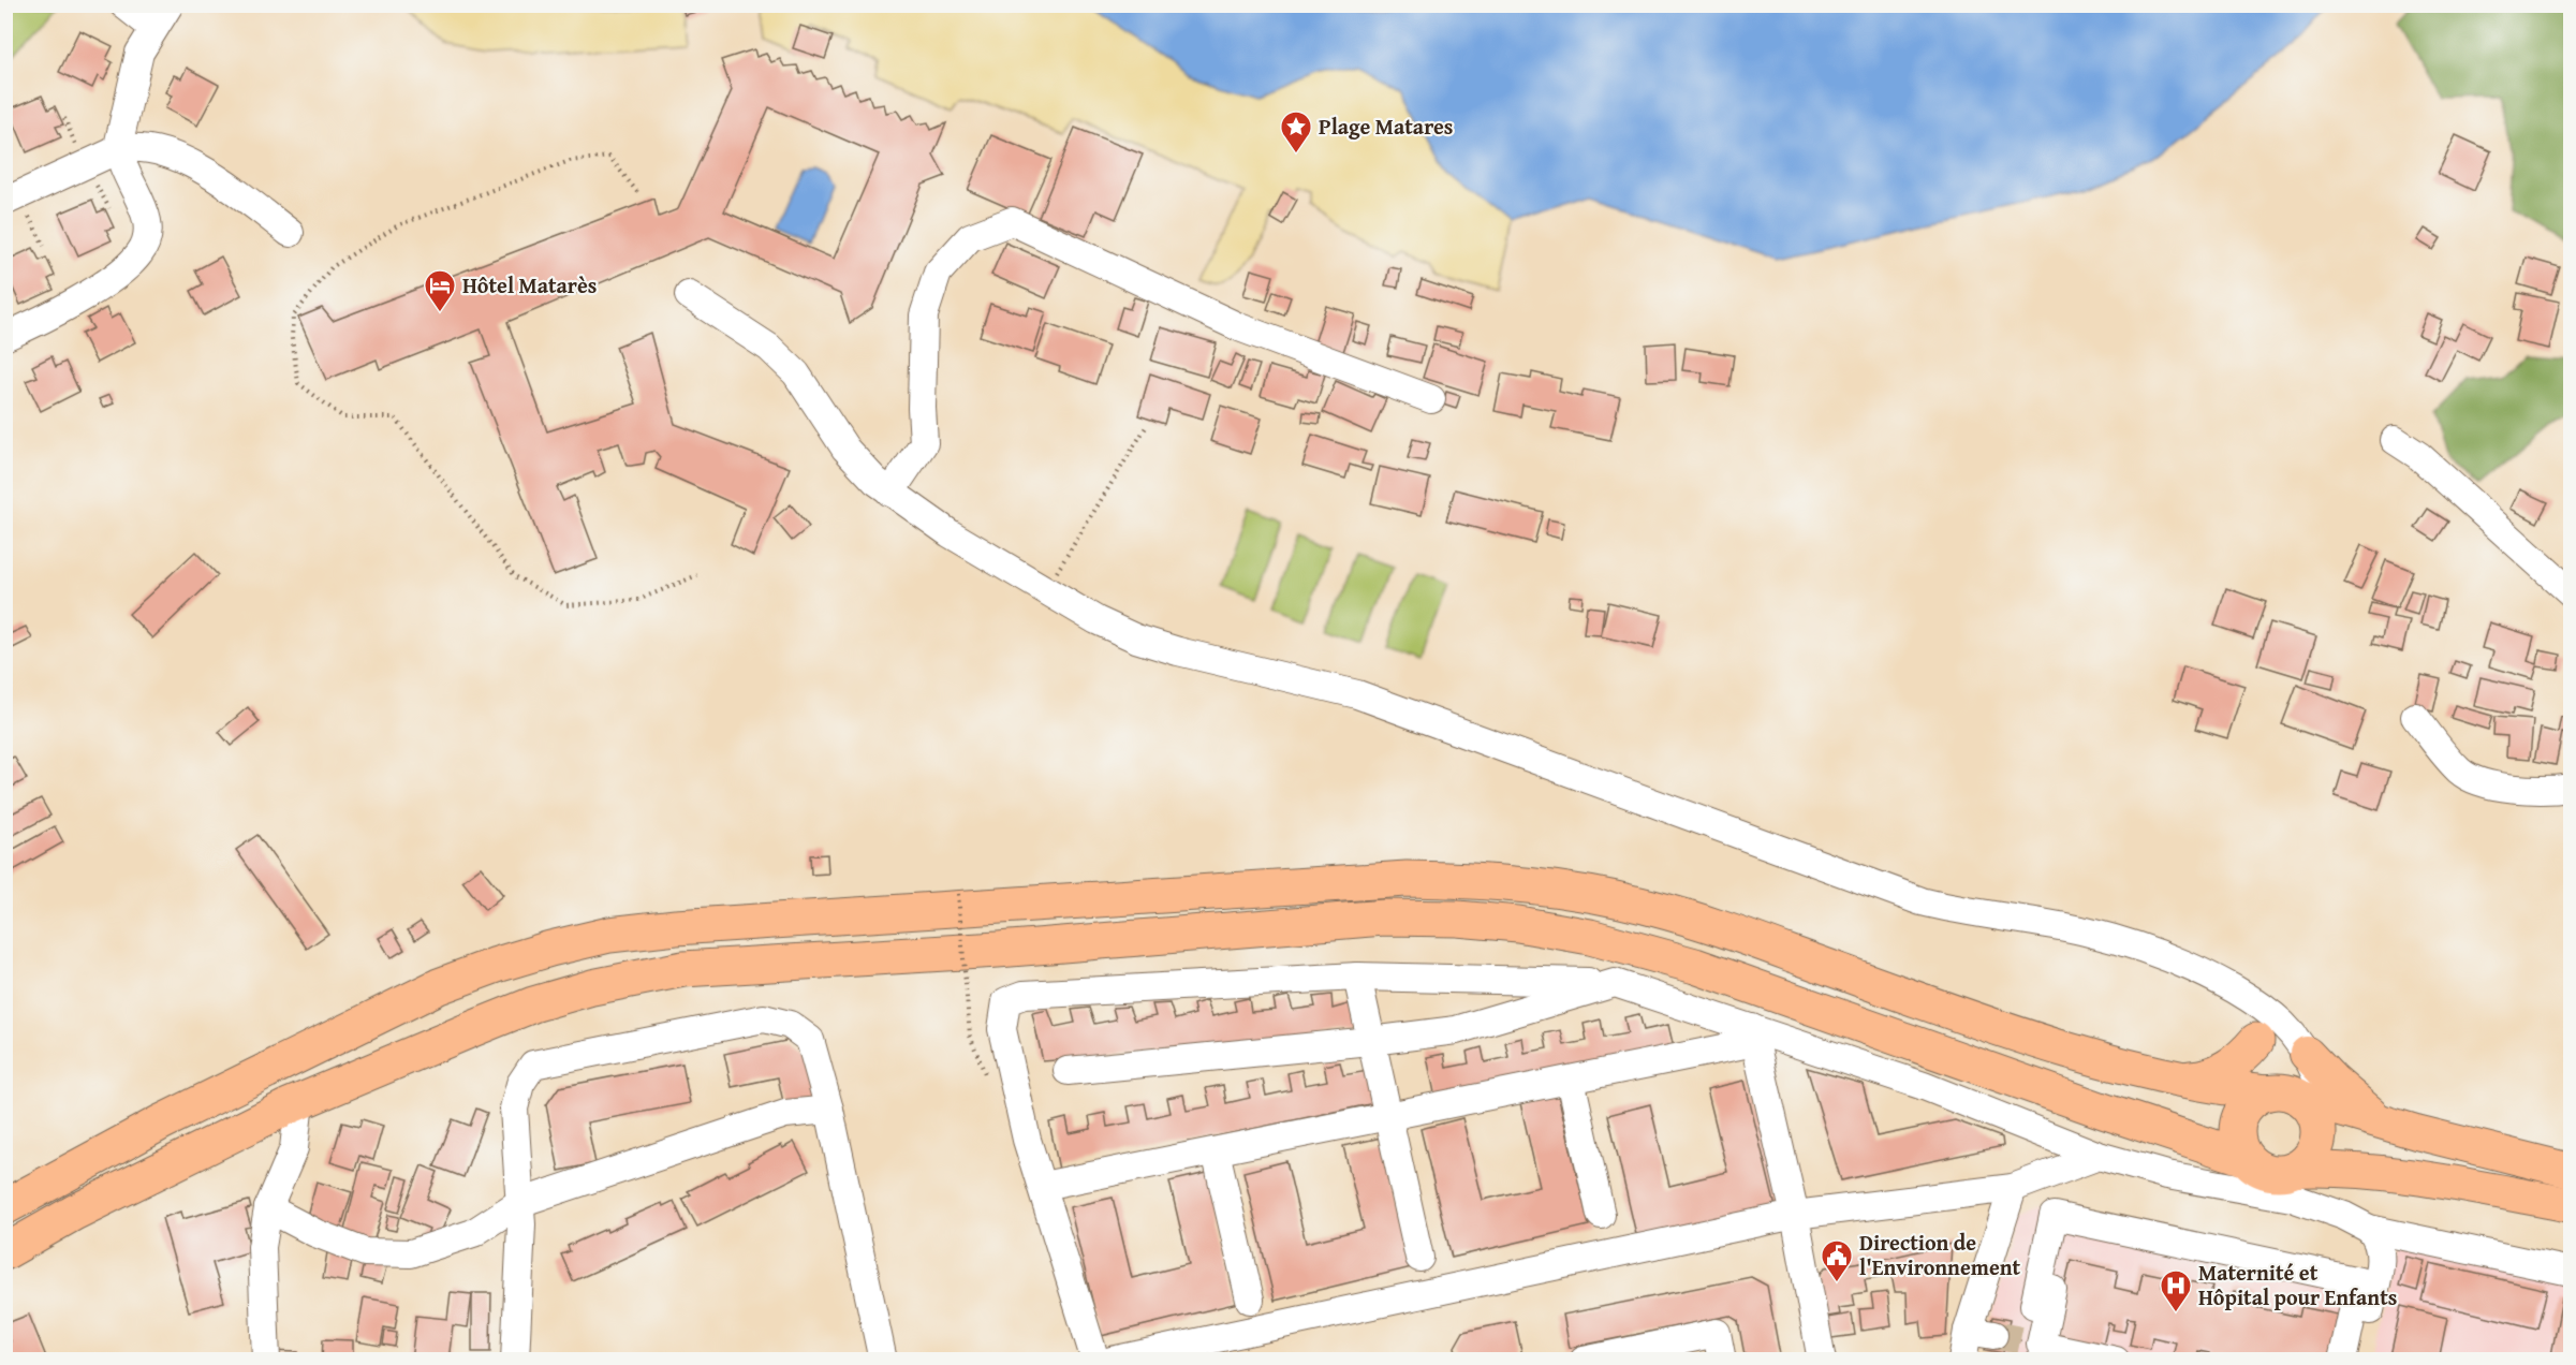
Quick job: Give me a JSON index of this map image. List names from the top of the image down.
{
  "places": {
    "place": ["Plage Matares"],
    "hotel": ["Hôtel Matarès"],
    "public building": ["Direction de l'Environnement"],
    "hospital": ["Maternité et Hôpital pour Enfants"]
  }
}
